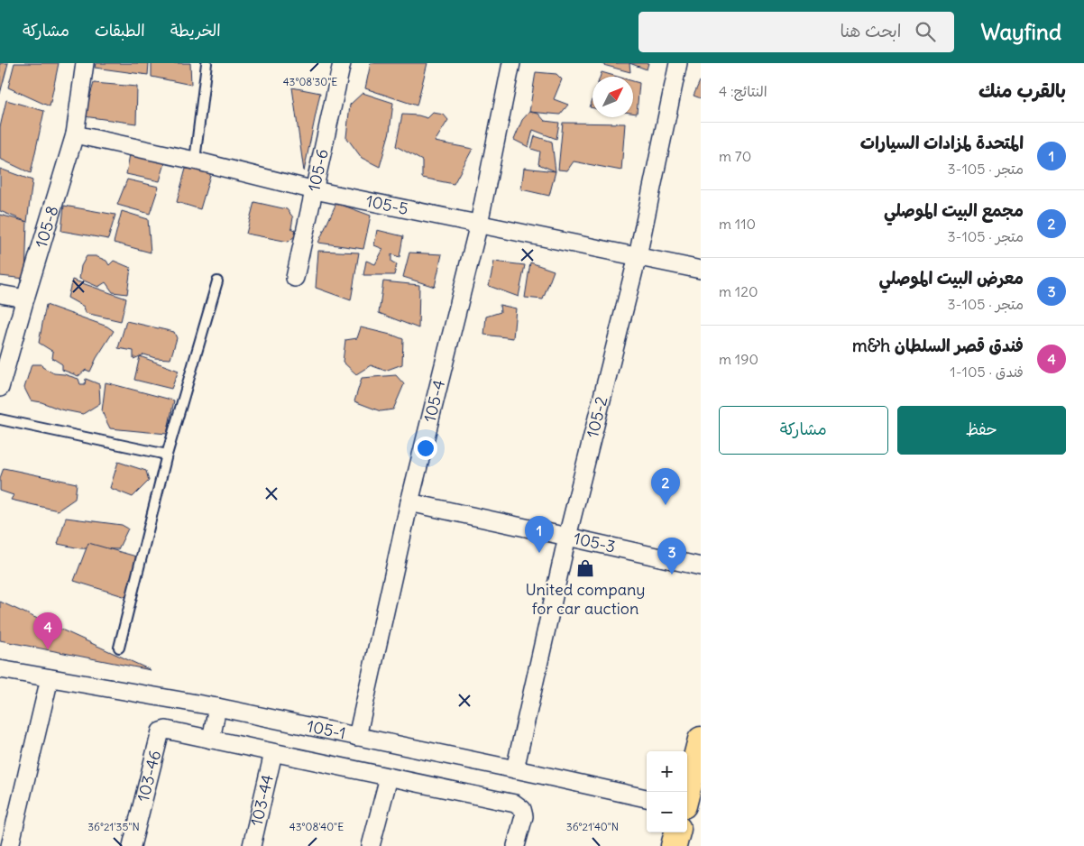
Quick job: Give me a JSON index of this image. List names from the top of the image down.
{
  "streets": {
    "street": [
      "105-6",
      "105-5",
      "105-8",
      "105-4",
      "105-2",
      "105-3",
      "105-1",
      "103-46",
      "103-44"
    ]
  },
  "crossings": [
    ["105-6", "105-5"],
    ["105-5", "105-8"],
    ["105-5", "105-4"],
    ["105-5", "105-2"],
    ["105-4", "105-3"],
    ["105-4", "105-1"],
    ["105-2", "105-3"],
    ["105-2", "105-1"]
  ],
  "places": {
    "shop": ["United company for car auction"]
  },
  "north": "top right",
  "page": {
    "header": "Wayfind",
    "search": "ابحث هنا",
    "nav": ["الخريطة", "الطبقات", "مشاركة"],
    "heading": ["بالقرب منك", "النتائج: 4"],
    "list": [
      {
        "mark": "1",
        "name": "المتحدة لمزادات السيارات",
        "note": "متجر · 105-3",
        "value": "70 m"
      },
      {
        "mark": "2",
        "name": "مجمع البيت الموصلي",
        "note": "متجر · 105-3",
        "value": "110 m"
      },
      {
        "mark": "3",
        "name": "معرض البيت الموصلي",
        "note": "متجر · 105-3",
        "value": "120 m"
      },
      {
        "mark": "4",
        "name": "فندق قصر السلطان m&h",
        "note": "فندق · 105-1",
        "value": "190 m"
      }
    ],
    "buttons": ["حفظ", "مشاركة"],
    "pins": [
      "2",
      "1",
      "3",
      "4"
    ],
    "map_buttons": ["+", "−"]
  },
  "coordinates": [
    "43°08'30\"E",
    "36°21'35\"N",
    "36°21'40\"N",
    "43°08'40\"E"
  ]
}
